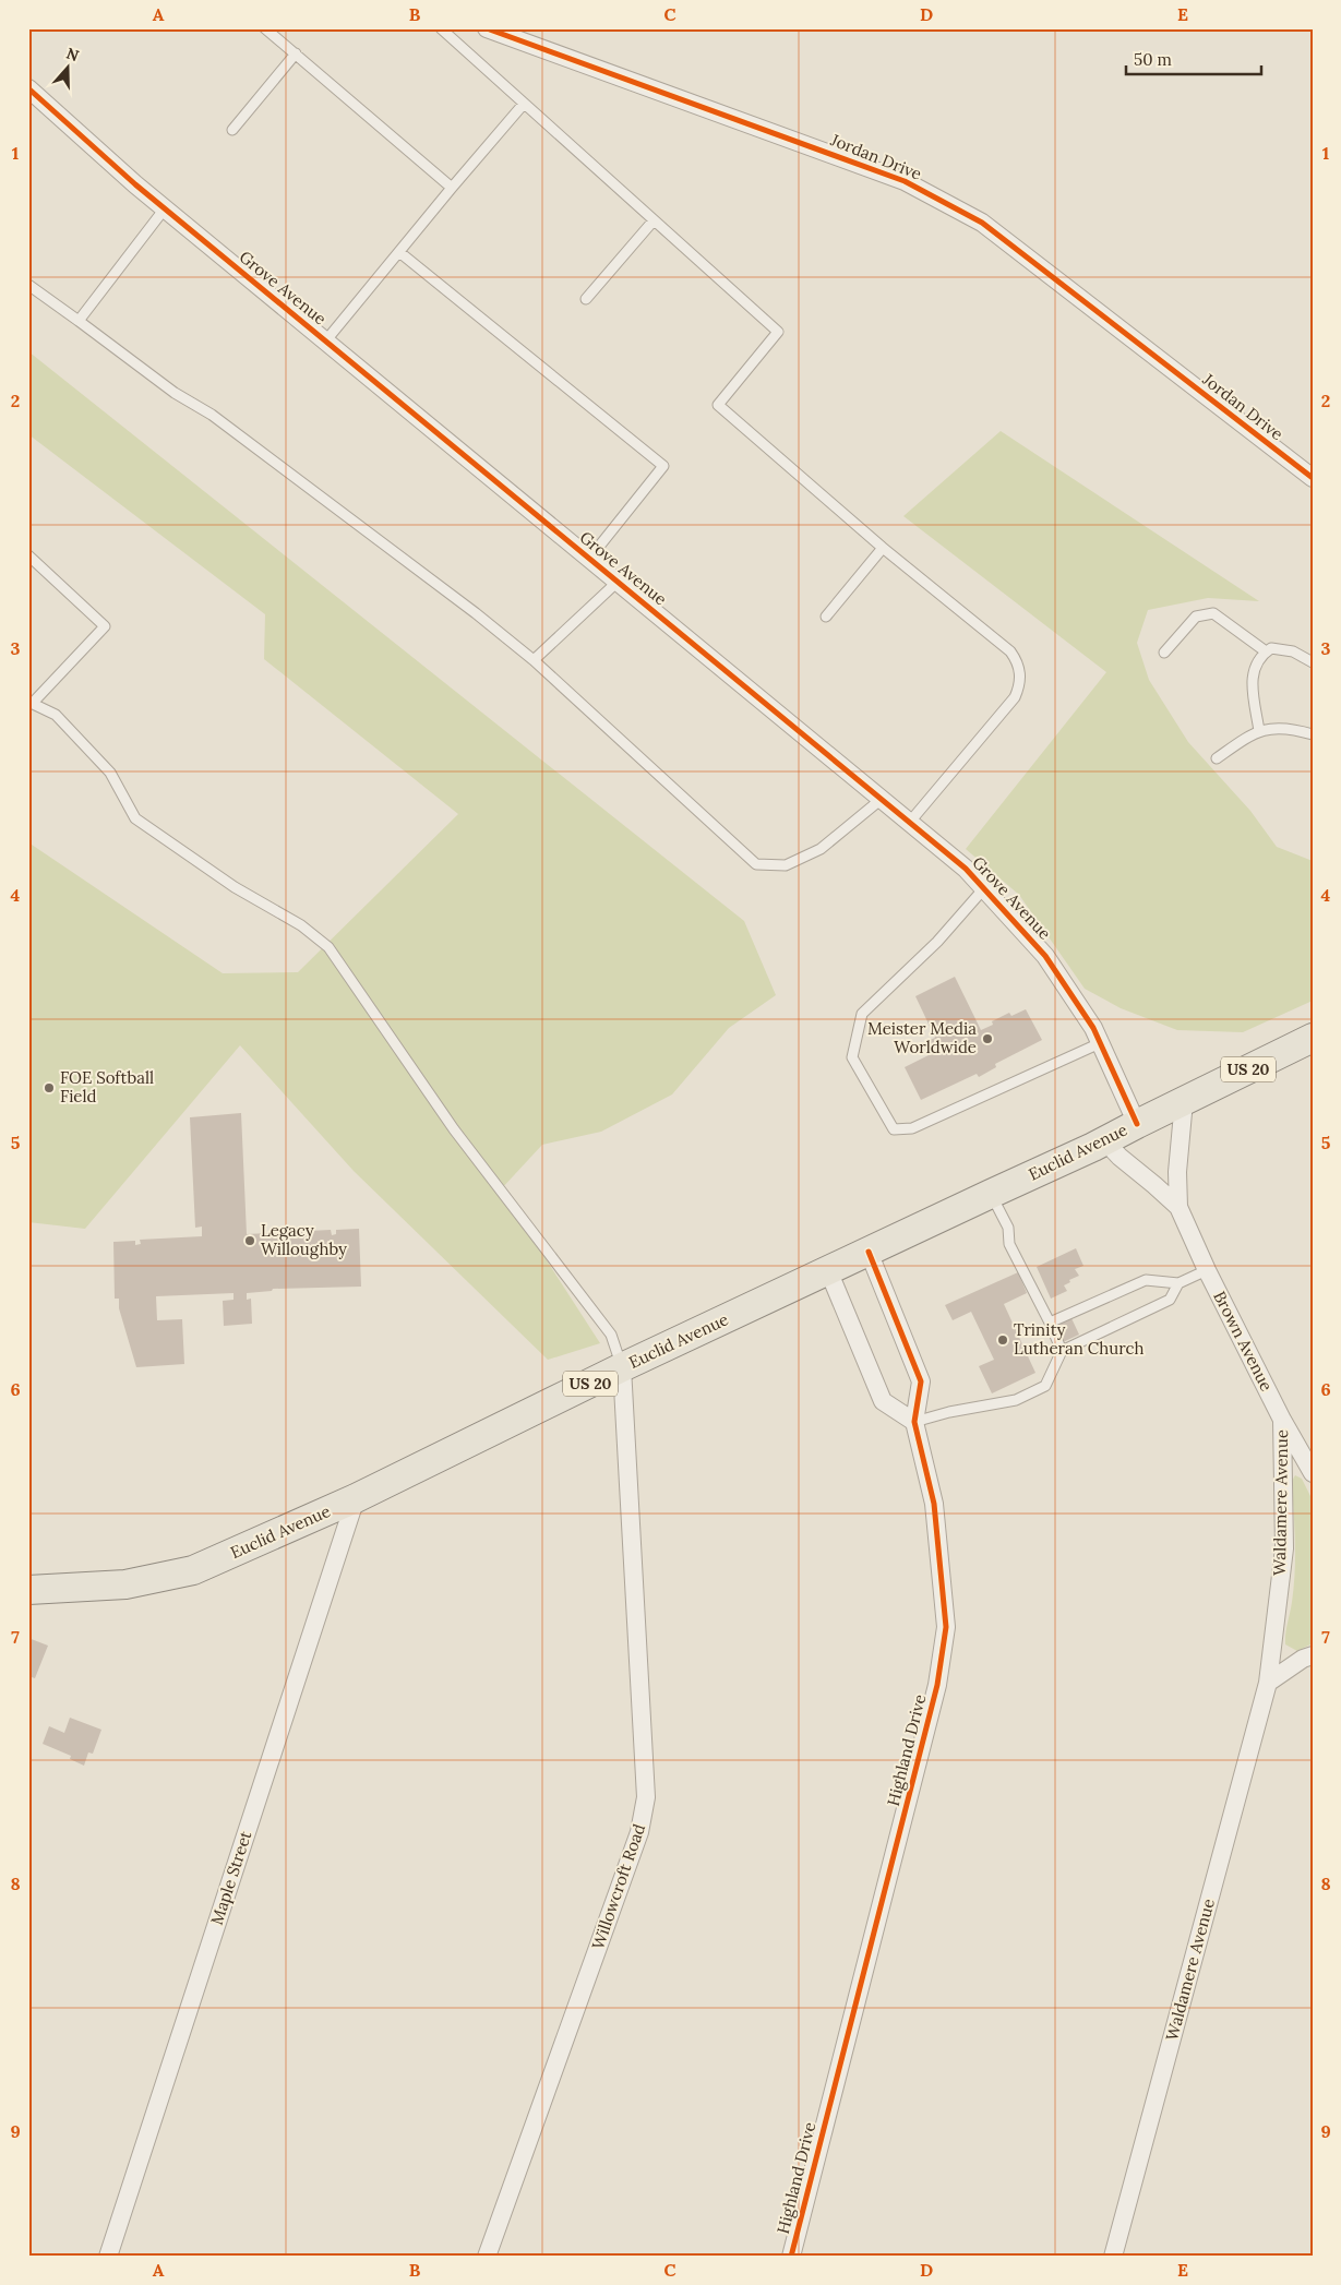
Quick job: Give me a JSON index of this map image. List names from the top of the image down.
{
  "streets": {
    "main road": ["US 20", "Euclid Avenue"],
    "street": [
      "Jordan Drive",
      "Grove Avenue",
      "Brown Avenue",
      "Waldamere Avenue",
      "Highland Drive",
      "Maple Street",
      "Willowcroft Road"
    ]
  },
  "crossings": [
    ["Grove Avenue", "Euclid Avenue"],
    ["Euclid Avenue", "Brown Avenue"],
    ["Euclid Avenue", "Highland Drive"],
    ["Euclid Avenue", "Maple Street"],
    ["Euclid Avenue", "Willowcroft Road"],
    ["Brown Avenue", "Waldamere Avenue"]
  ],
  "places": [
    "Meister Media Worldwide",
    "FOE Softball Field",
    "Legacy Willoughby",
    "Trinity Lutheran Church"
  ],
  "scale_bar": "50 m",
  "north": "top",
  "grid": {
    "columns": [
      "A",
      "B",
      "C",
      "D",
      "E"
    ],
    "rows": [
      "1",
      "2",
      "3",
      "4",
      "5",
      "6",
      "7",
      "8",
      "9"
    ]
  }
}
